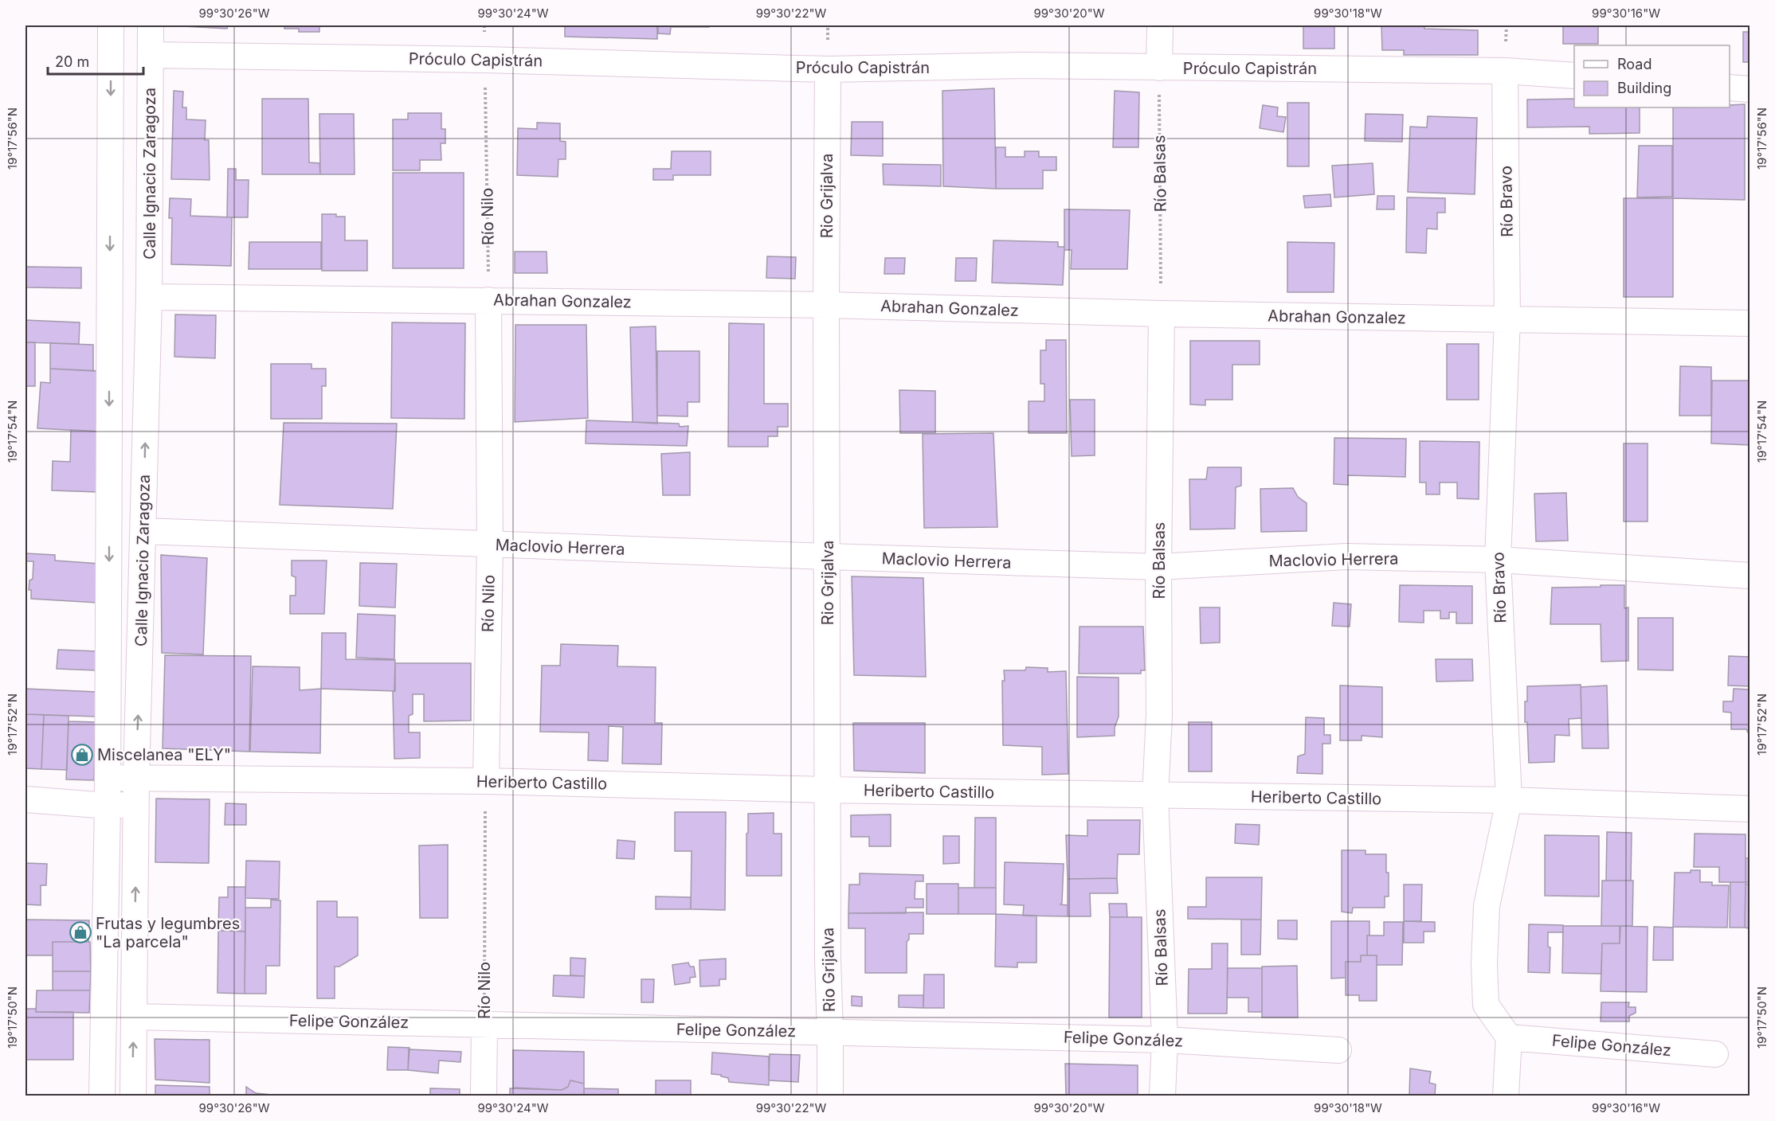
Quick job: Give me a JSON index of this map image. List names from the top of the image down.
{
  "streets": {
    "street": [
      "Próculo Capistrán",
      "Calle Ignacio Zaragoza",
      "Río Balsas",
      "Rio Grijalva",
      "Río Bravo",
      "Río Nilo",
      "Abrahan Gonzalez",
      "Maclovio Herrera",
      "Heriberto Castillo",
      "Felipe González"
    ]
  },
  "crossings": [
    ["Próculo Capistrán", "Calle Ignacio Zaragoza"],
    ["Próculo Capistrán", "Río Balsas"],
    ["Próculo Capistrán", "Rio Grijalva"],
    ["Próculo Capistrán", "Río Bravo"],
    ["Próculo Capistrán", "Río Nilo"],
    ["Calle Ignacio Zaragoza", "Abrahan Gonzalez"],
    ["Calle Ignacio Zaragoza", "Maclovio Herrera"],
    ["Calle Ignacio Zaragoza", "Heriberto Castillo"],
    ["Calle Ignacio Zaragoza", "Felipe González"],
    ["Río Balsas", "Abrahan Gonzalez"],
    ["Río Balsas", "Maclovio Herrera"],
    ["Río Balsas", "Heriberto Castillo"],
    ["Río Balsas", "Felipe González"],
    ["Rio Grijalva", "Abrahan Gonzalez"],
    ["Rio Grijalva", "Maclovio Herrera"],
    ["Rio Grijalva", "Heriberto Castillo"],
    ["Rio Grijalva", "Felipe González"],
    ["Río Bravo", "Abrahan Gonzalez"],
    ["Río Bravo", "Maclovio Herrera"],
    ["Río Bravo", "Heriberto Castillo"],
    ["Río Bravo", "Felipe González"],
    ["Río Nilo", "Abrahan Gonzalez"],
    ["Río Nilo", "Maclovio Herrera"],
    ["Río Nilo", "Heriberto Castillo"],
    ["Río Nilo", "Felipe González"]
  ],
  "places": {
    "shop": ["Miscelanea \"ELY\"", "Frutas y legumbres \"La parcela\""]
  },
  "legend": ["Road", "Building"],
  "scale_bar": "20 m",
  "coordinates": [
    "99°30'26\"W",
    "99°30'24\"W",
    "99°30'22\"W",
    "99°30'20\"W",
    "99°30'18\"W",
    "99°30'16\"W",
    "19°17'56\"N",
    "19°17'54\"N",
    "19°17'52\"N",
    "19°17'50\"N"
  ]
}
